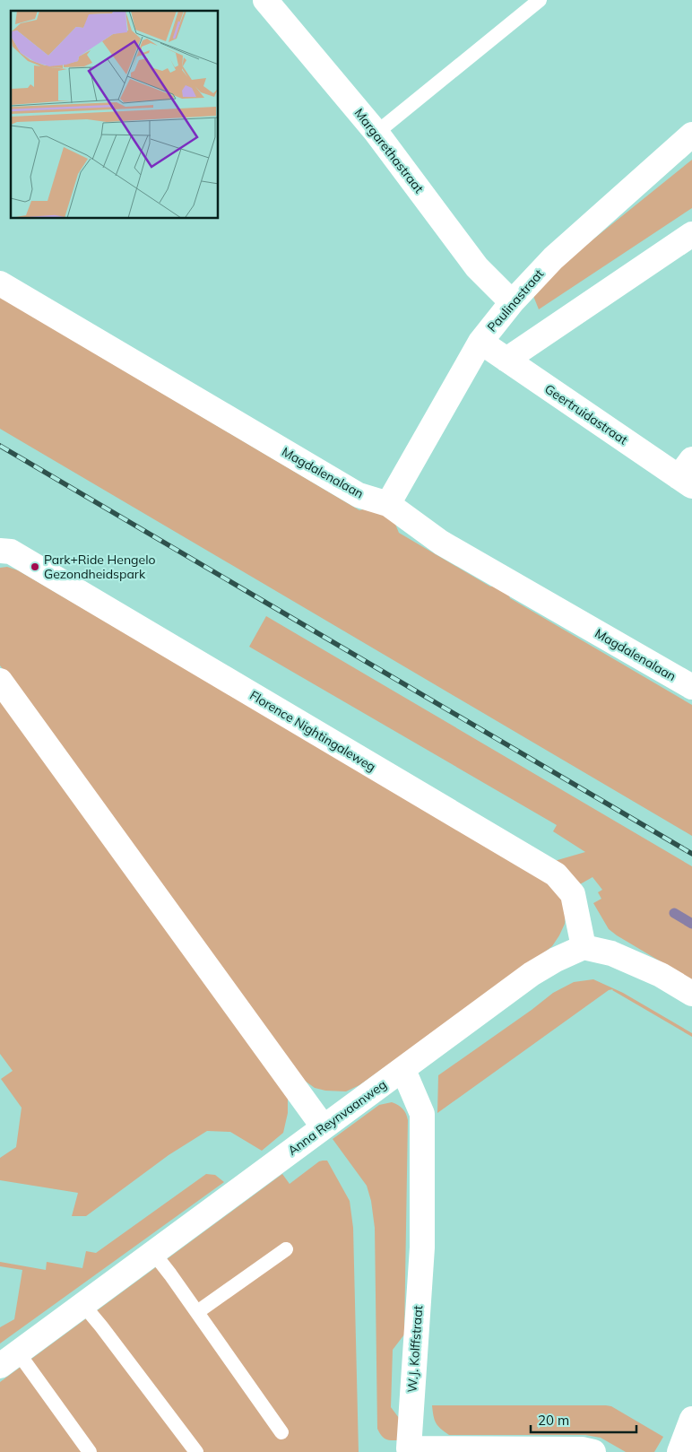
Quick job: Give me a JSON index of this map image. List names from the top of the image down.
{
  "streets": {
    "street": [
      "Margarethastraat",
      "Paulinastraat",
      "Geertruidastraat",
      "Magdalenalaan",
      "Florence Nightingaleweg",
      "Anna Reynvaanweg",
      "W.J. Kolffstraat"
    ]
  },
  "crossings": [
    ["Margarethastraat", "Paulinastraat"],
    ["Paulinastraat", "Geertruidastraat"],
    ["Paulinastraat", "Magdalenalaan"],
    ["Florence Nightingaleweg", "Anna Reynvaanweg"],
    ["Anna Reynvaanweg", "W.J. Kolffstraat"]
  ],
  "places": ["Park+Ride Hengelo Gezondheidspark"],
  "scale_bar": "20 m"
}
